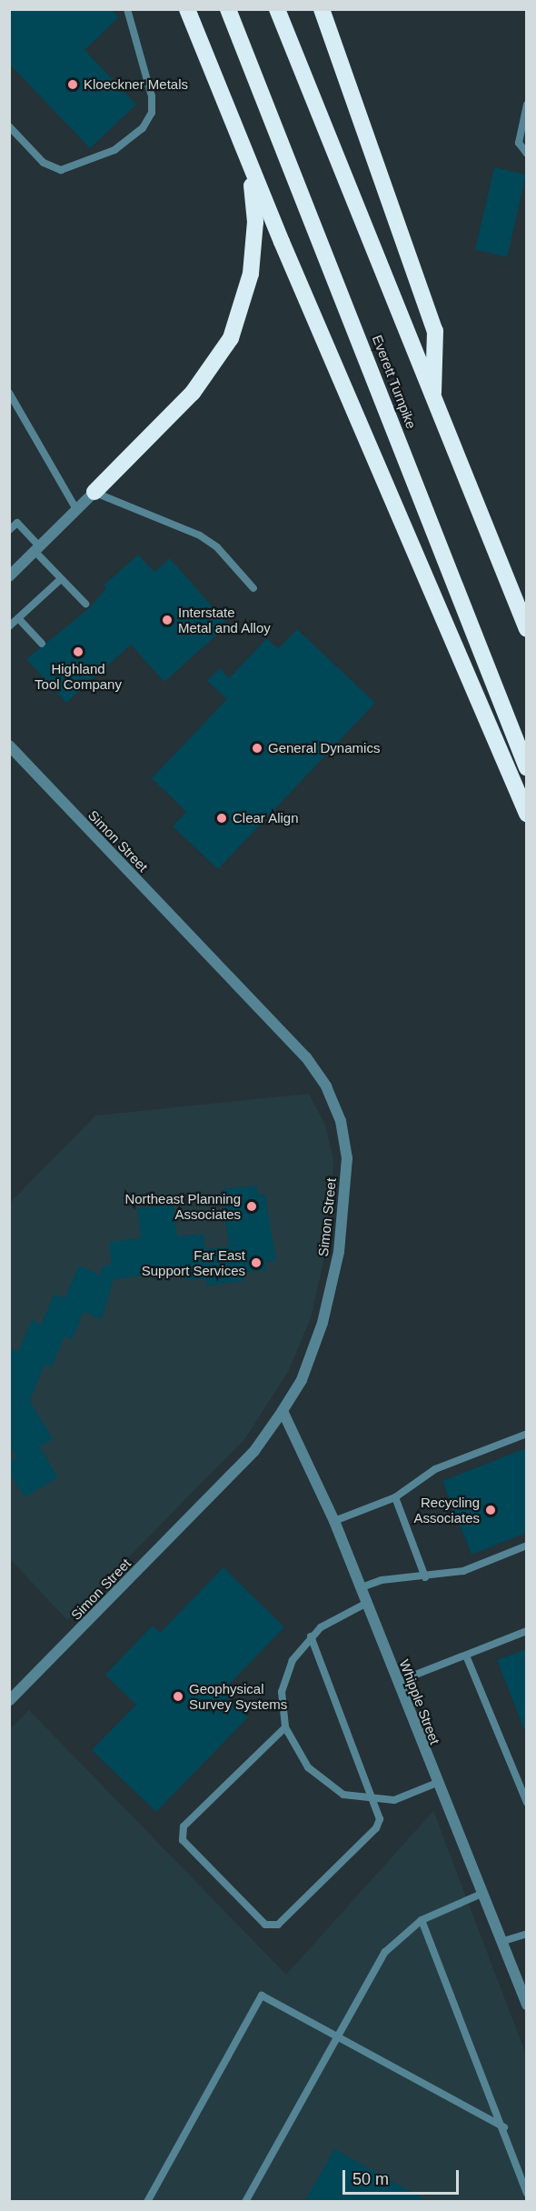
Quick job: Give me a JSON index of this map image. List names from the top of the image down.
{
  "streets": {
    "highway": ["Everett Turnpike"],
    "street": ["Simon Street", "Whipple Street"]
  },
  "crossings": [
    ["Simon Street", "Whipple Street"]
  ],
  "places": [
    "Kloeckner Metals",
    "Interstate Metal and Alloy",
    "Highland Tool Company",
    "General Dynamics",
    "Clear Align",
    "Northeast Planning Associates",
    "Far East Support Services",
    "Recycling Associates",
    "Geophysical Survey Systems"
  ],
  "scale_bar": "50 m"
}
